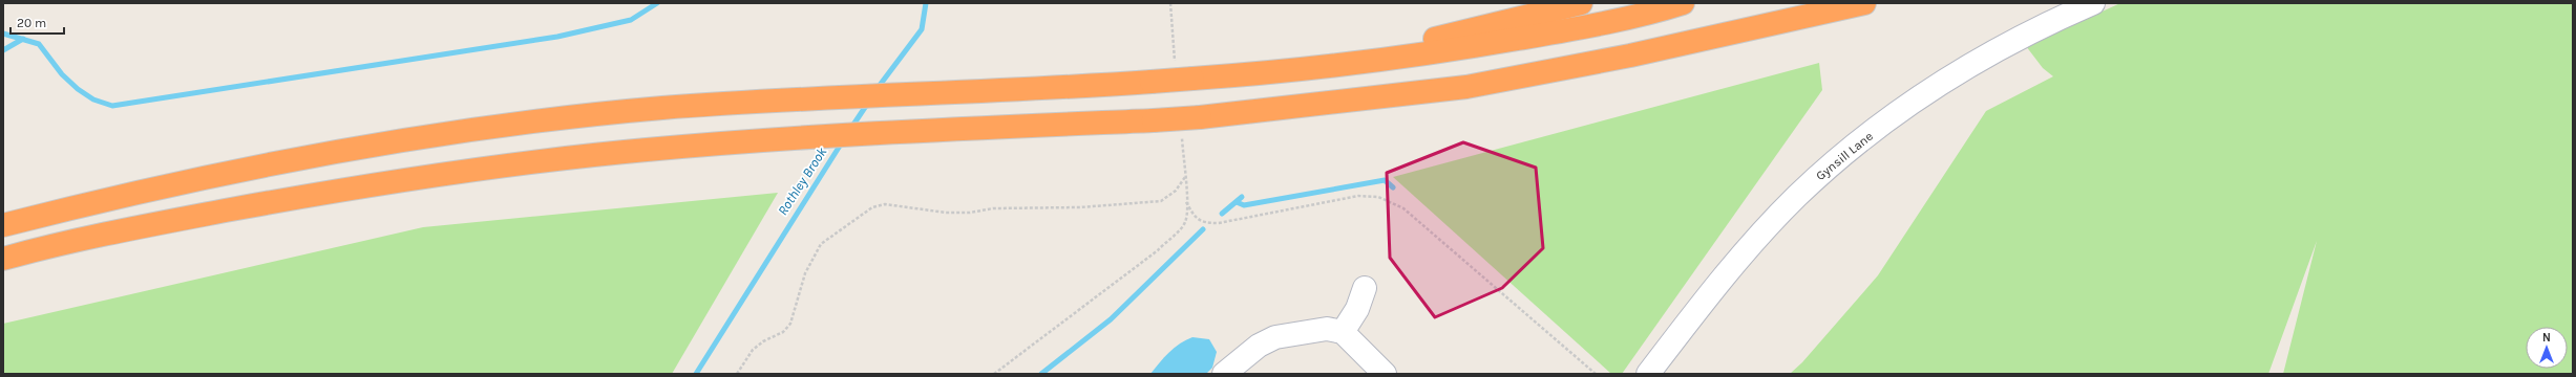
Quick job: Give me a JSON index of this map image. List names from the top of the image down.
{
  "streets": {
    "street": ["Gynsill Lane"]
  },
  "water": ["Rothley Brook"],
  "scale_bar": "20 m",
  "north": "top"
}
